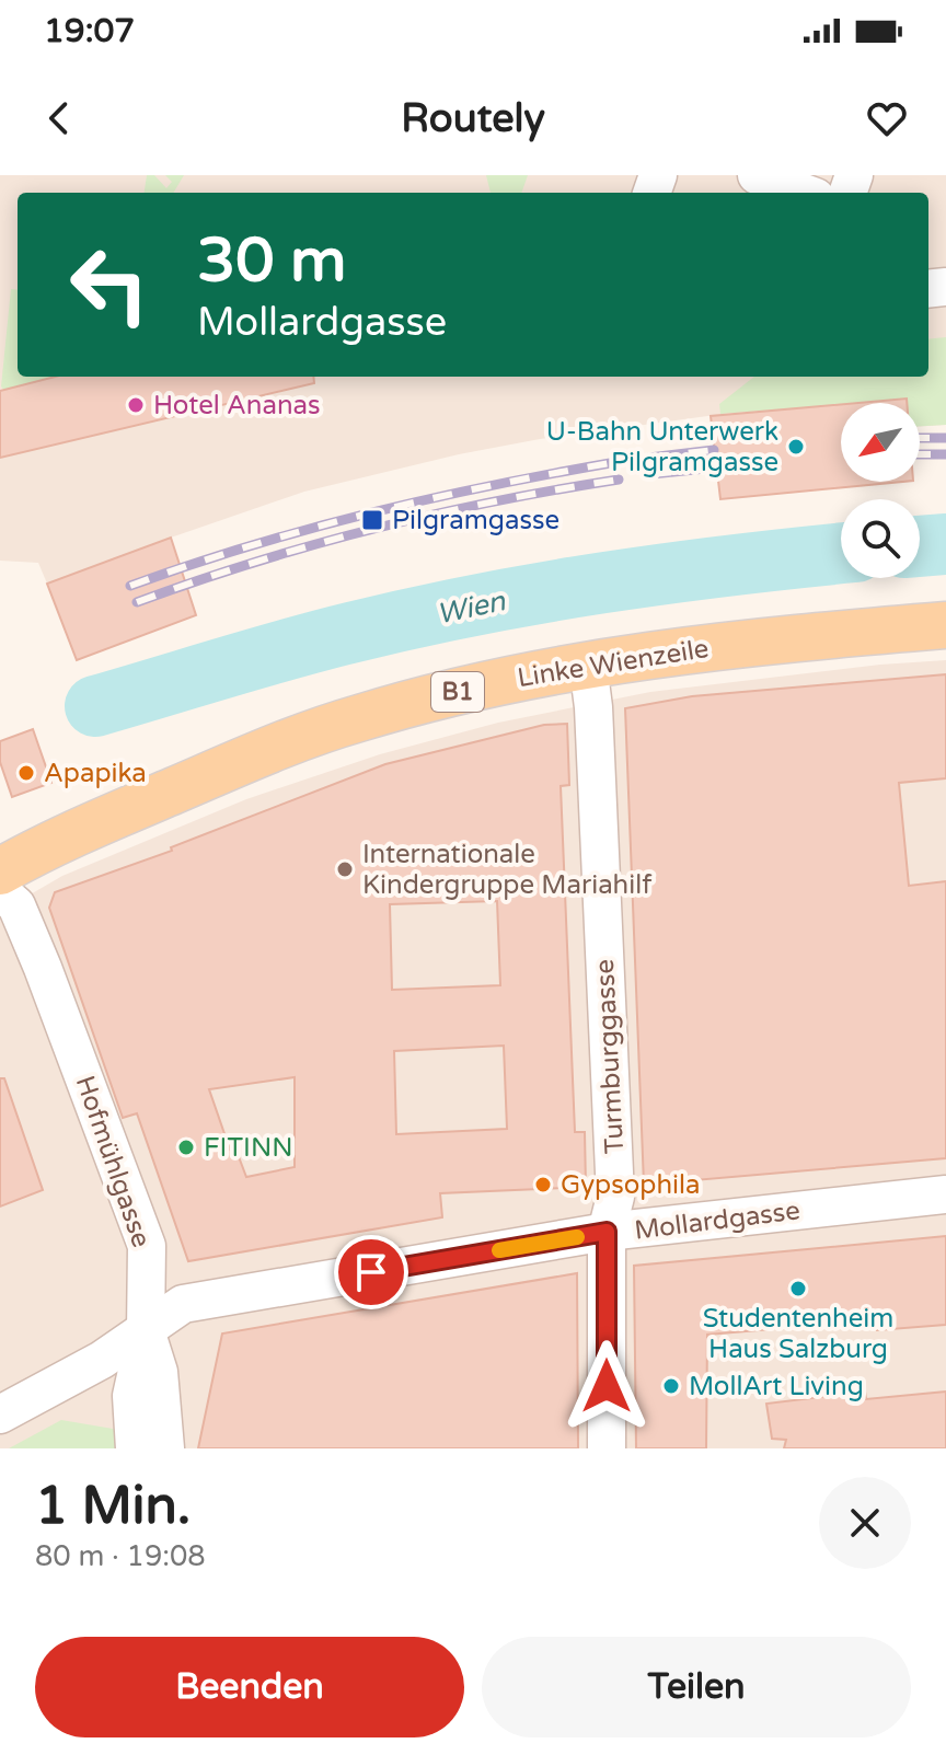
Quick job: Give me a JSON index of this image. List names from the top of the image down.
{
  "streets": {
    "main road": ["Linke Wienzeile", "B1"],
    "street": ["Turmburggasse", "Hofmühlgasse", "Mollardgasse"]
  },
  "crossings": [
    ["Linke Wienzeile", "Turmburggasse"],
    ["Turmburggasse", "Mollardgasse"],
    ["Hofmühlgasse", "Mollardgasse"]
  ],
  "water": ["Wien"],
  "places": {
    "other": [
      "Hotel Ananas",
      "U-Bahn Unterwerk Pilgramgasse",
      "Apapika",
      "Internationale Kindergruppe Mariahilf",
      "FITINN",
      "Gypsophila",
      "Studentenheim Haus Salzburg",
      "MollArt Living"
    ],
    "transit": ["Pilgramgasse"]
  },
  "north": "bottom left",
  "page": {
    "status": "19:07",
    "header": "Routely",
    "turn": ["30 m", "Mollardgasse"],
    "heading": ["1 Min.", "80 m · 19:08"],
    "buttons": ["Beenden", "Teilen"]
  }
}
